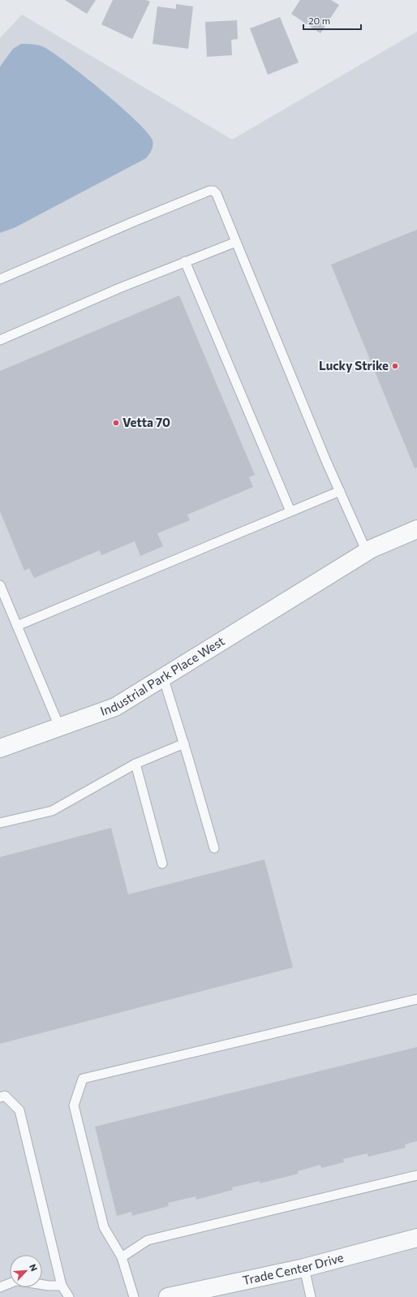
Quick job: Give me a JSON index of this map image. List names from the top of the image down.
{
  "streets": {
    "street": ["Industrial Park Place West", "Trade Center Drive"]
  },
  "places": ["Lucky Strike", "Vetta 70"],
  "scale_bar": "20 m",
  "north": "top right"
}
